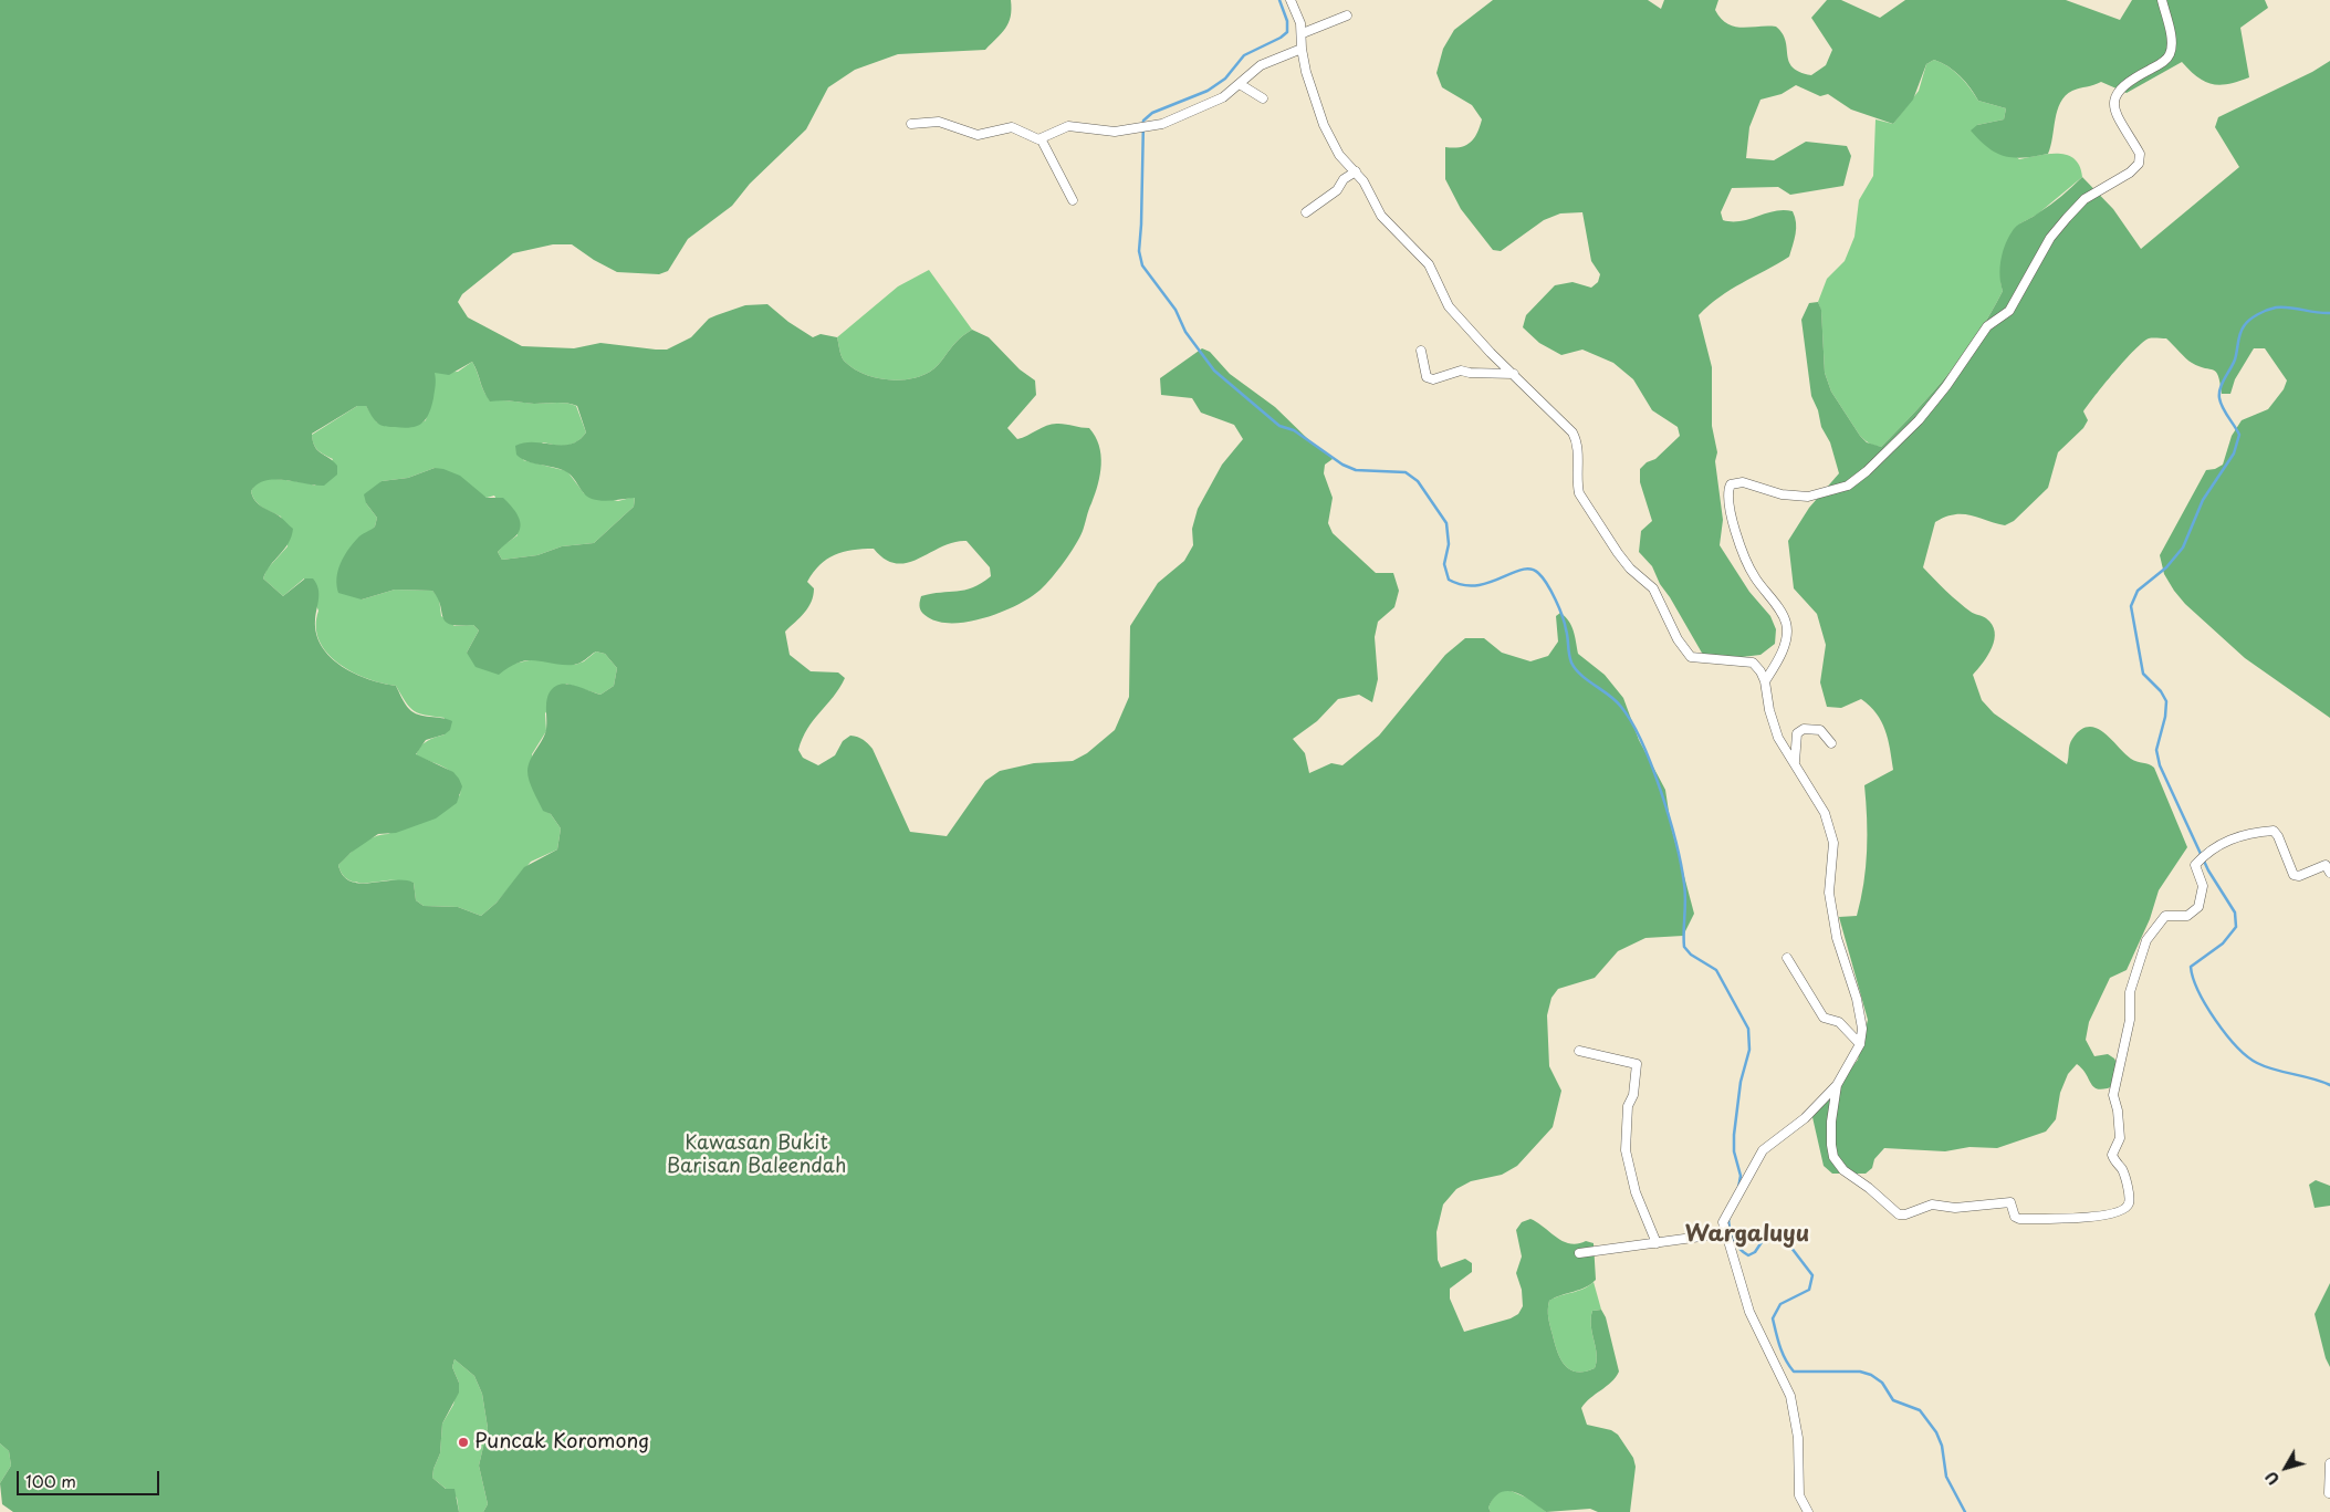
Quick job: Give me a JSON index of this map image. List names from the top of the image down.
{
  "districts": ["Wargaluyu"],
  "parks": ["Kawasan Bukit Barisan Baleendah"],
  "places": ["Puncak Koromong"],
  "scale_bar": "100 m",
  "north": "bottom left"
}
